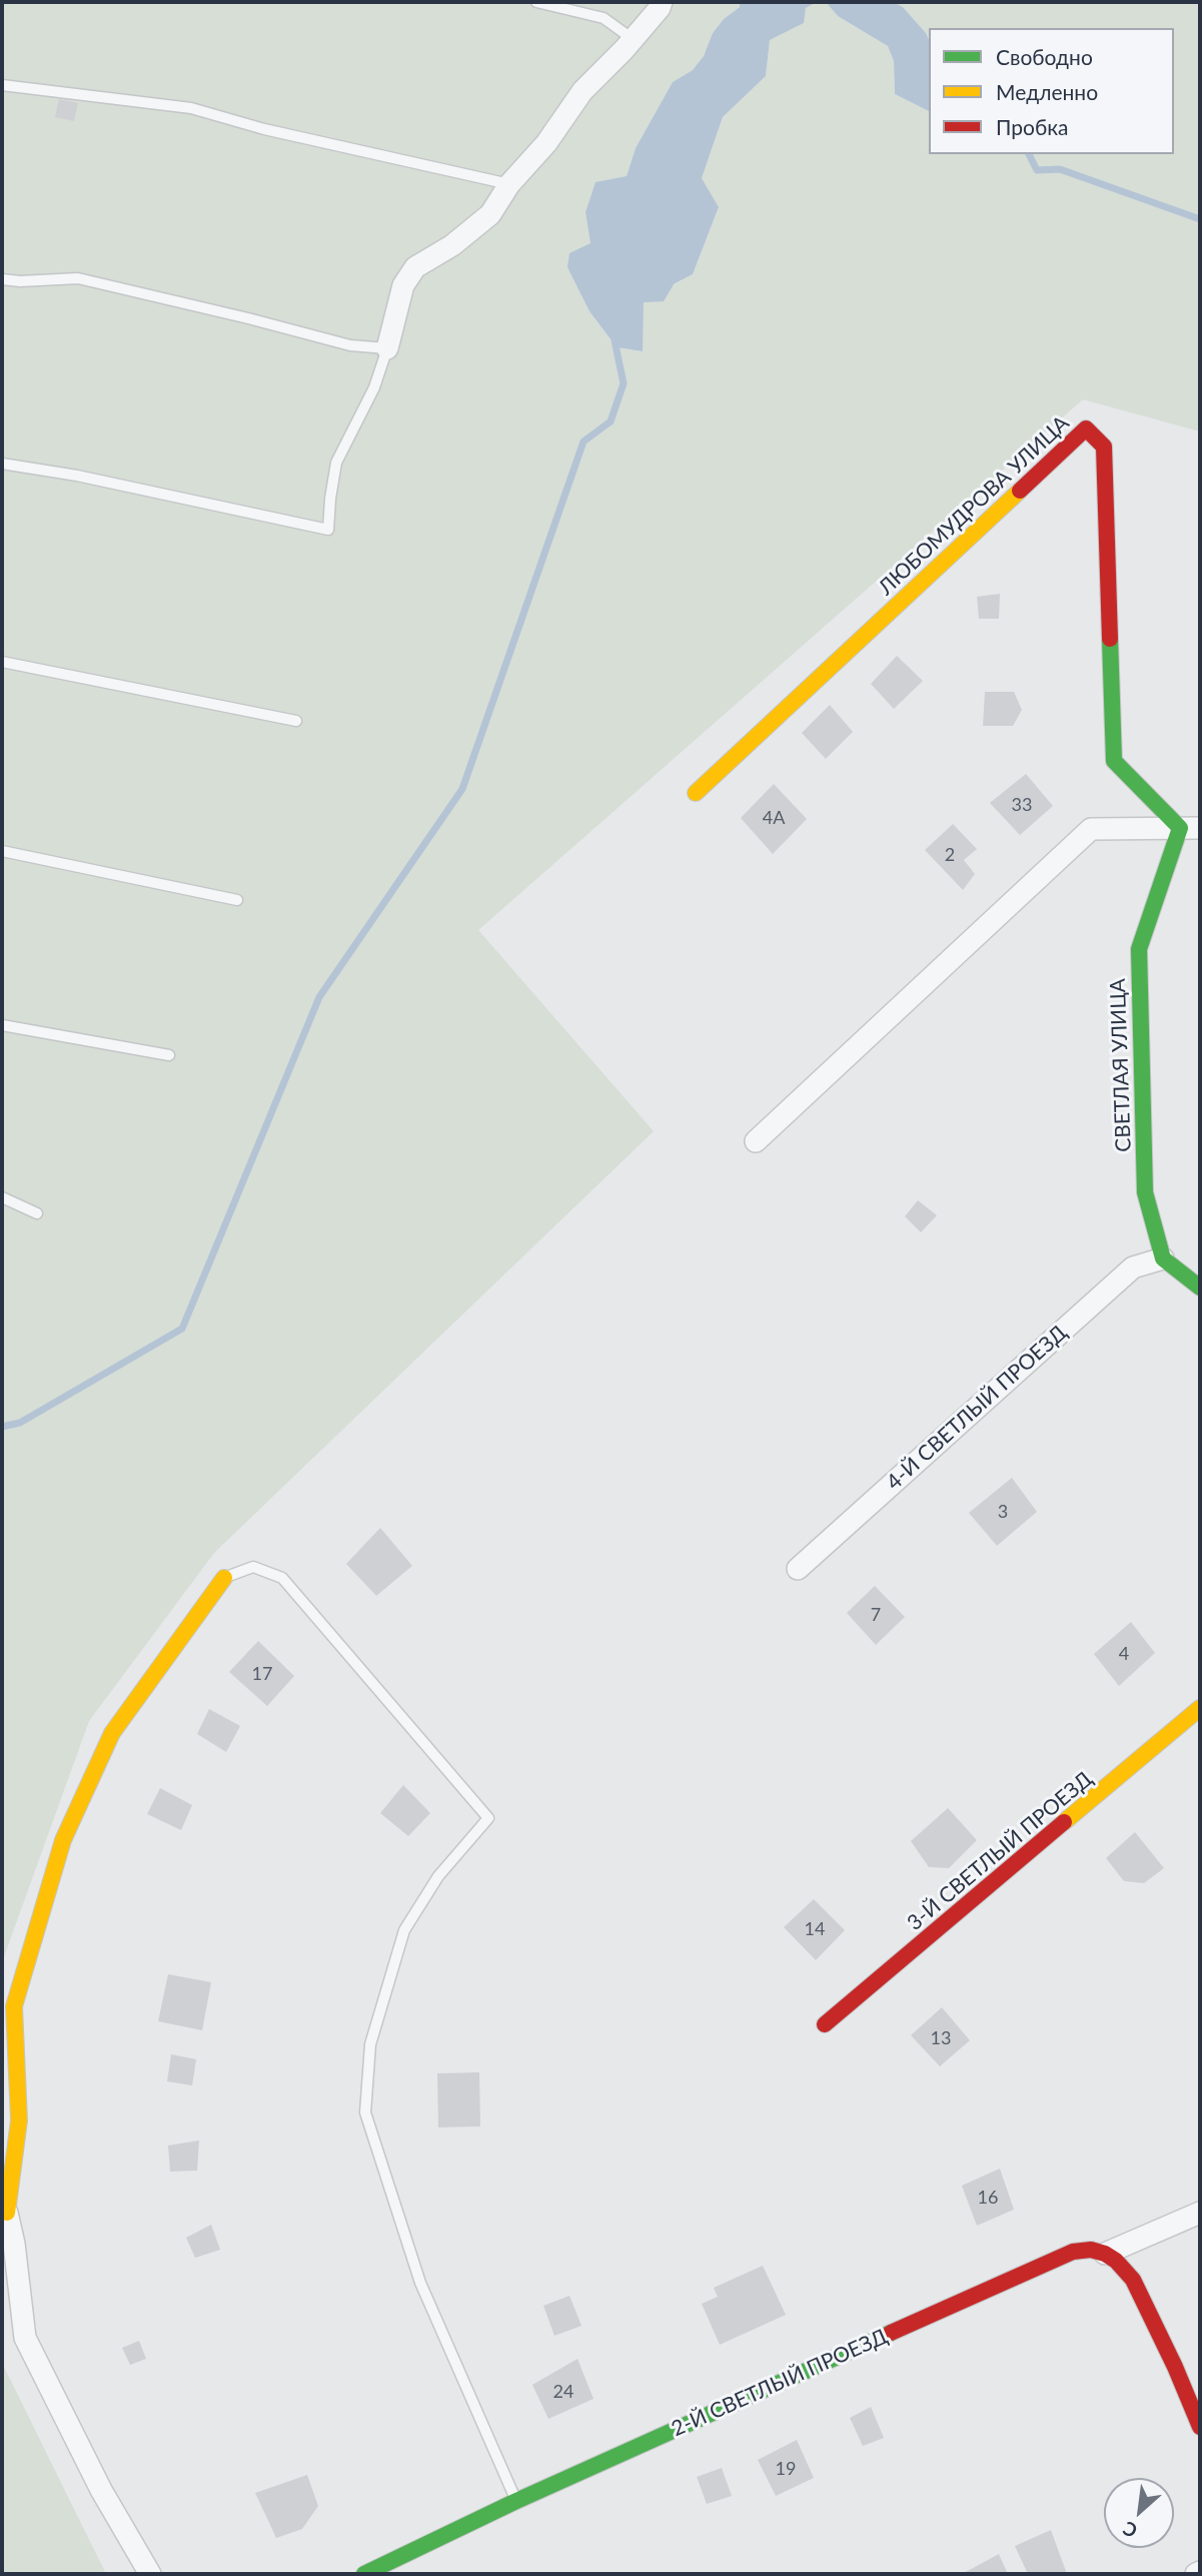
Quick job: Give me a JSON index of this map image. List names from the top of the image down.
{
  "streets": {
    "street": [
      "ЛЮБОМУДРОВА УЛИЦА",
      "СВЕТЛАЯ УЛИЦА",
      "4-Й СВЕТЛЫЙ ПРОЕЗД",
      "3-Й СВЕТЛЫЙ ПРОЕЗД",
      "2-Й СВЕТЛЫЙ ПРОЕЗД"
    ]
  },
  "crossings": [
    ["ЛЮБОМУДРОВА УЛИЦА", "СВЕТЛАЯ УЛИЦА"],
    ["СВЕТЛАЯ УЛИЦА", "4-Й СВЕТЛЫЙ ПРОЕЗД"]
  ],
  "house_numbers": [
    "33",
    "4А",
    "2",
    "3",
    "7",
    "4",
    "17",
    "14",
    "13",
    "16",
    "24",
    "19"
  ],
  "legend": ["Свободно", "Медленно", "Пробка"],
  "north": "bottom left"
}
